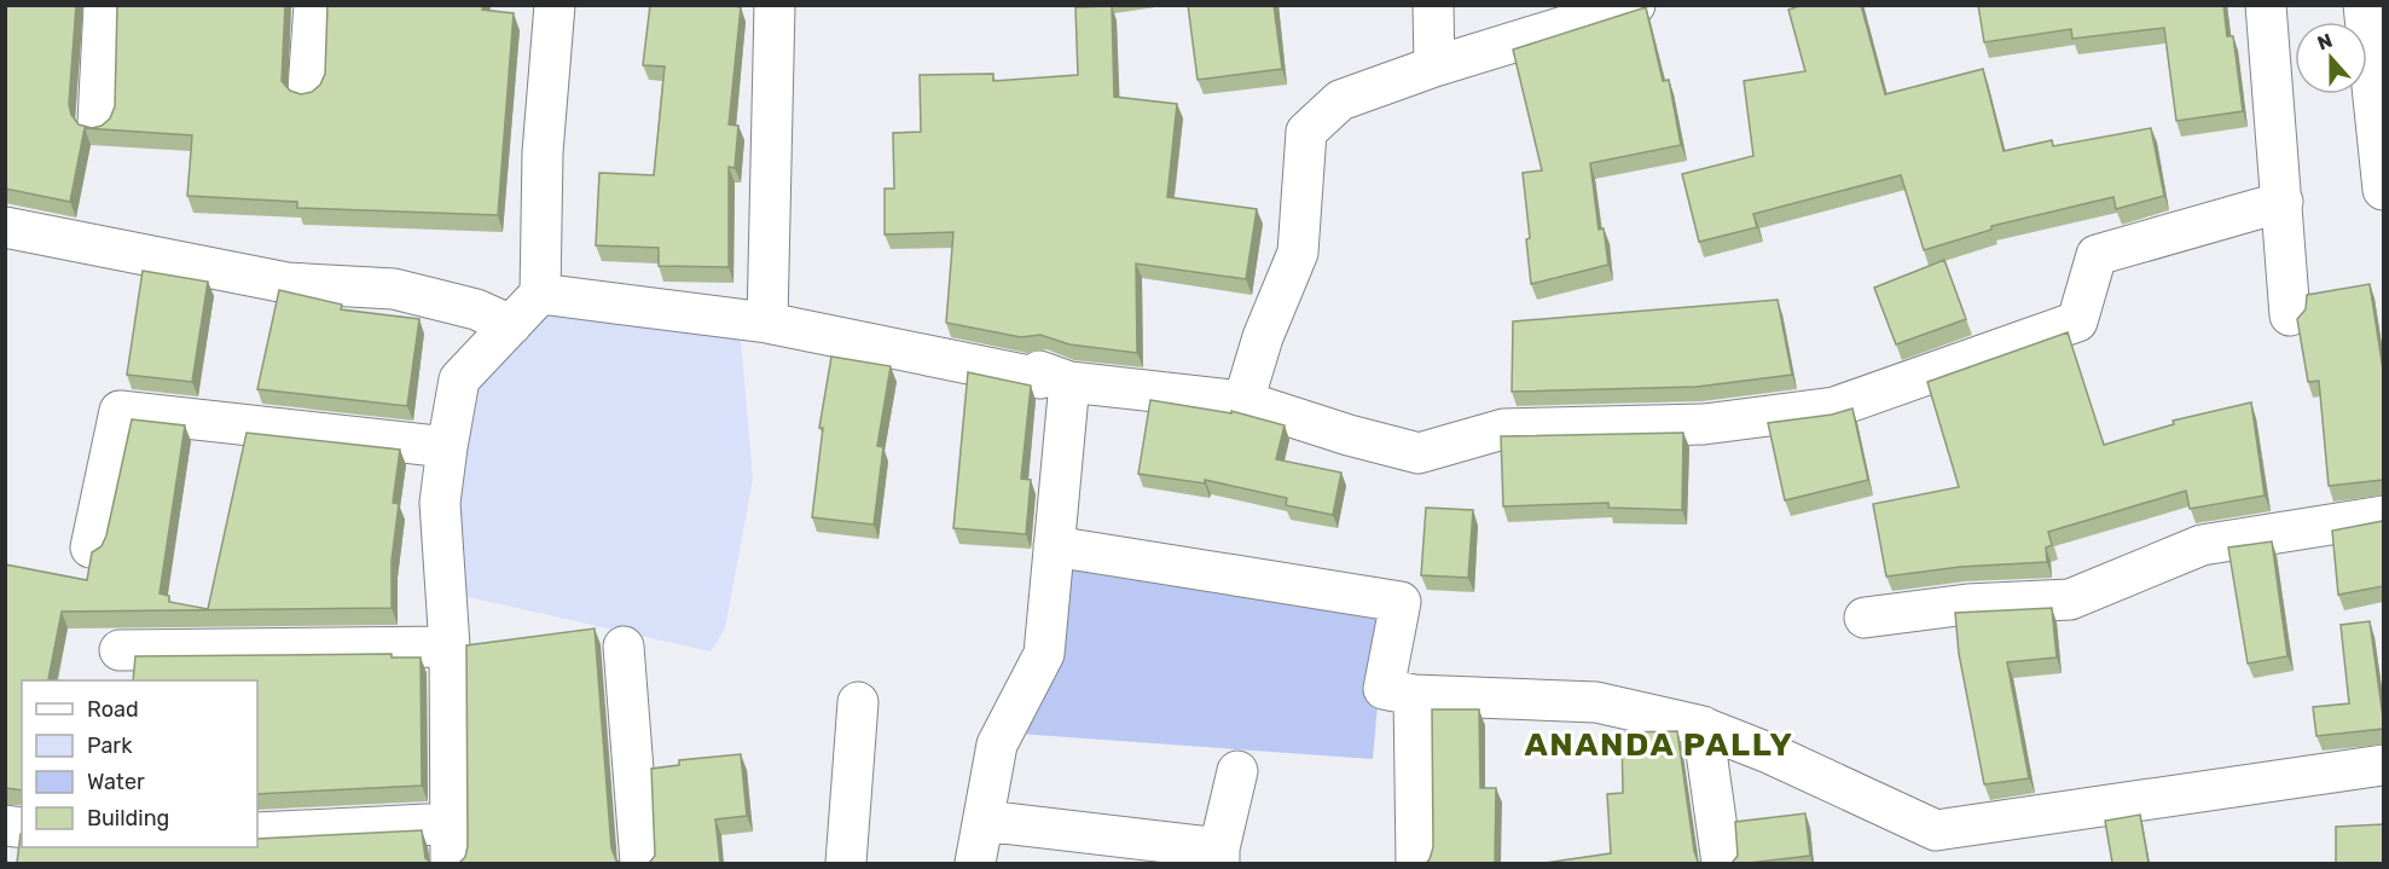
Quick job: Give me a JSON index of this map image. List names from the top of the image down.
{
  "districts": ["ANANDA PALLY"],
  "legend": [
    "Road",
    "Park",
    "Water",
    "Building"
  ],
  "north": "top"
}
